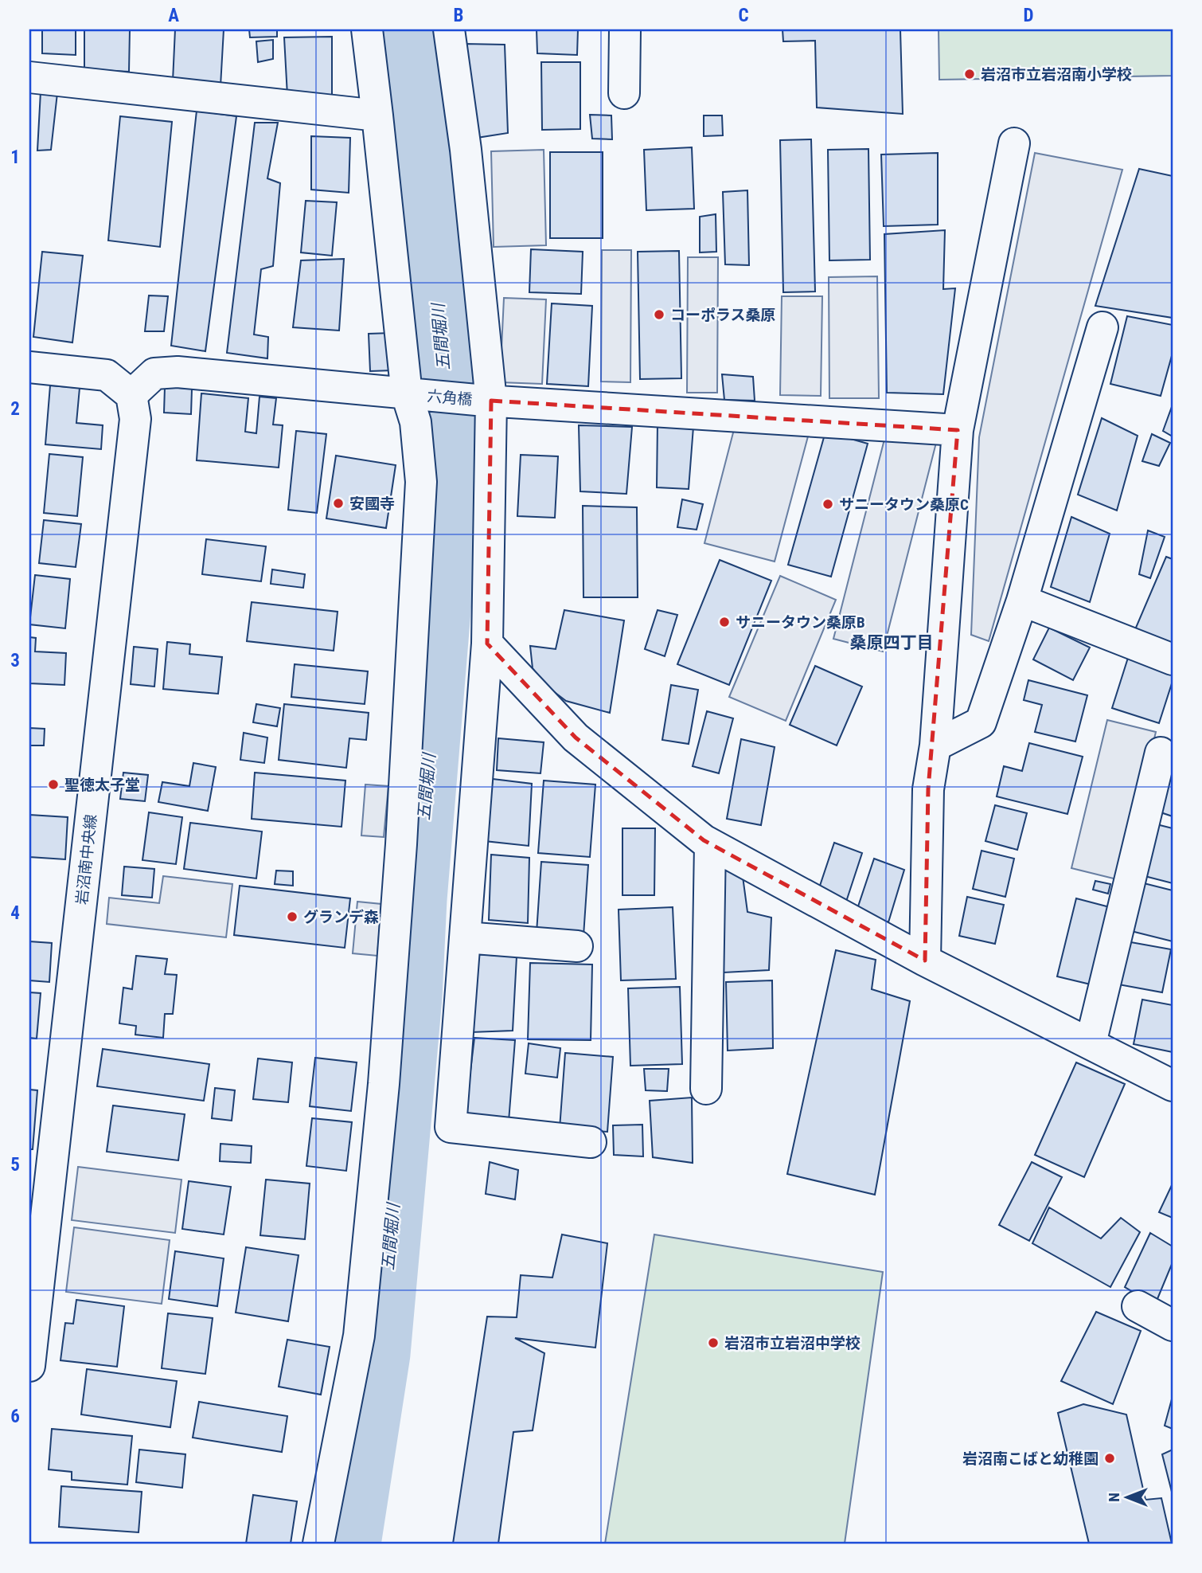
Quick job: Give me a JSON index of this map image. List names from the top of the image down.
{
  "streets": {
    "street": ["六角橋", "岩沼南中央線"]
  },
  "crossings": [
    ["六角橋", "岩沼南中央線"]
  ],
  "districts": ["桑原四丁目"],
  "water": ["五間堀川"],
  "places": [
    "岩沼市立岩沼南小学校",
    "コーポラス桑原",
    "安國寺",
    "サニータウン桑原C",
    "サニータウン桑原B",
    "聖徳太子堂",
    "グランデ森",
    "岩沼市立岩沼中学校",
    "岩沼南こばと幼稚園"
  ],
  "north": "left",
  "grid": {
    "columns": [
      "A",
      "B",
      "C",
      "D"
    ],
    "rows": [
      "1",
      "2",
      "3",
      "4",
      "5",
      "6"
    ]
  }
}
